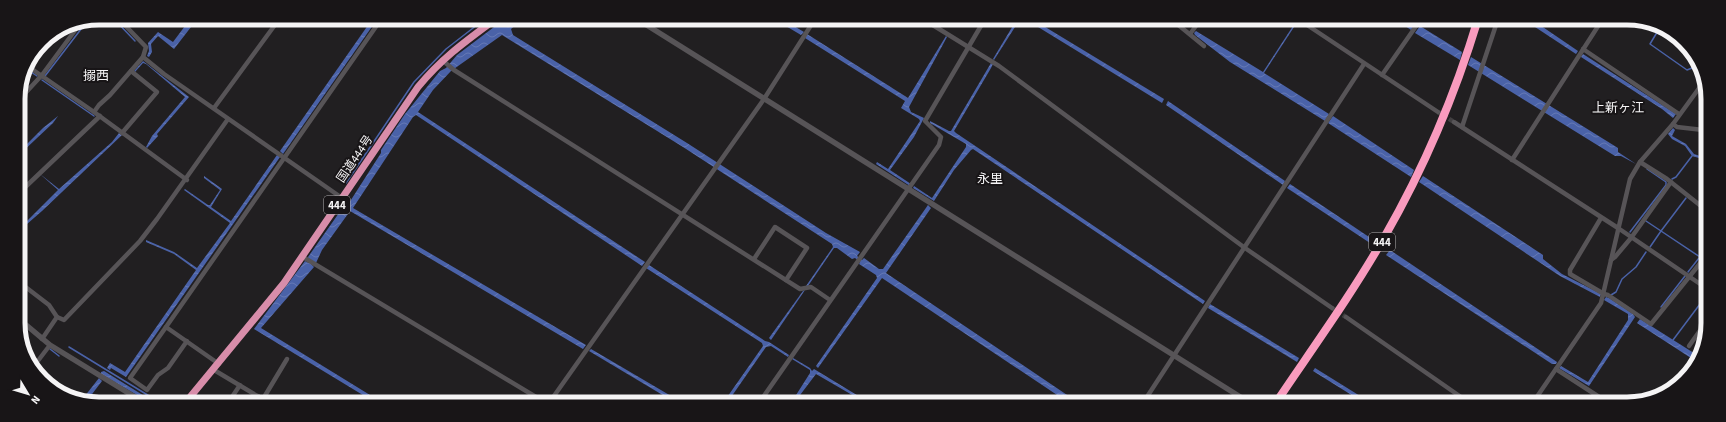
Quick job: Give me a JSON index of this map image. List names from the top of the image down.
{
  "streets": {
    "highway": ["国道444号", "444"]
  },
  "districts": ["搦西", "上新ヶ江", "永里"],
  "north": "bottom right"
}
